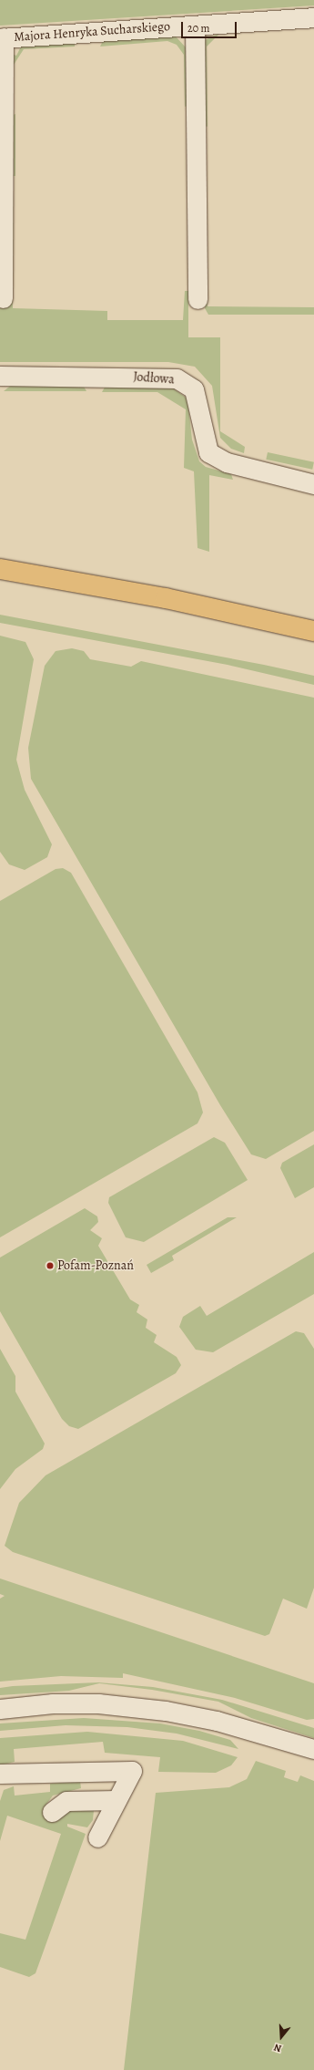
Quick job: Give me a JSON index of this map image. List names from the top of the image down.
{
  "streets": {
    "street": ["Majora Henryka Sucharskiego", "Jodłowa"]
  },
  "places": ["Pofam-Poznań"],
  "scale_bar": "20 m",
  "north": "bottom"
}
